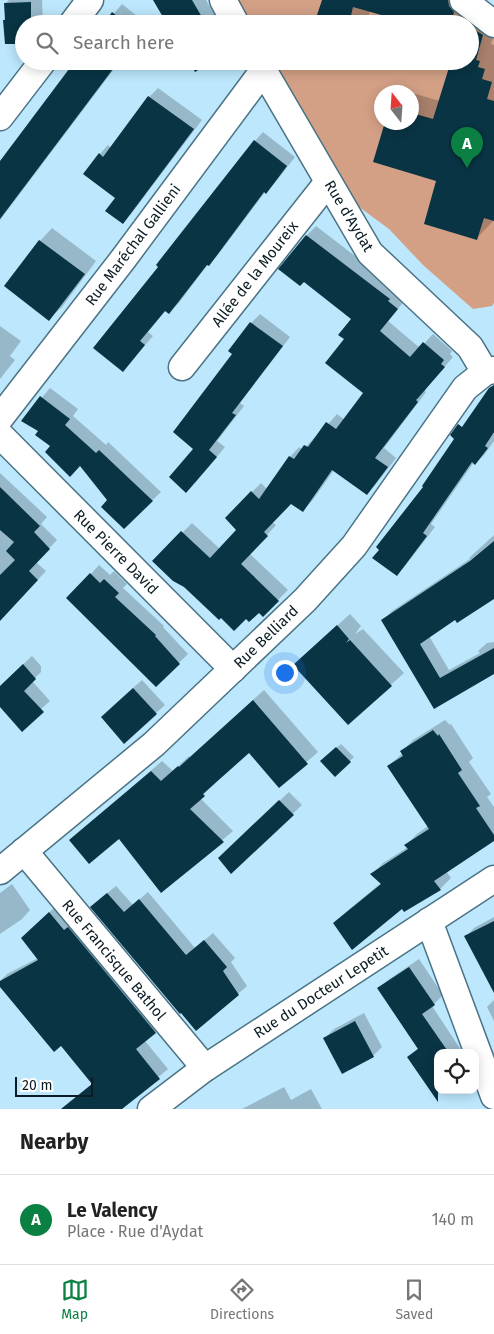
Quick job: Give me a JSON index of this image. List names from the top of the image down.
{
  "streets": {
    "street": [
      "Rue d'Aydat",
      "Rue Maréchal Gallieni",
      "Allée de la Moureix",
      "Rue Pierre David",
      "Rue Belliard",
      "Rue Francisque Bathol",
      "Rue du Docteur Lepetit"
    ]
  },
  "crossings": [
    ["Rue d'Aydat", "Allée de la Moureix"],
    ["Rue d'Aydat", "Rue Belliard"],
    ["Rue Pierre David", "Rue Belliard"],
    ["Rue Belliard", "Rue Francisque Bathol"],
    ["Rue Francisque Bathol", "Rue du Docteur Lepetit"]
  ],
  "scale_bar": "20 m",
  "north": "top",
  "page": {
    "search": "Search here",
    "pins": "A",
    "scale": "20 m",
    "heading": "Nearby",
    "list": [
      {
        "mark": "A",
        "name": "Le Valency",
        "note": "Place · Rue d'Aydat",
        "value": "140 m"
      }
    ],
    "nav": ["Map", "Directions", "Saved"]
  }
}
